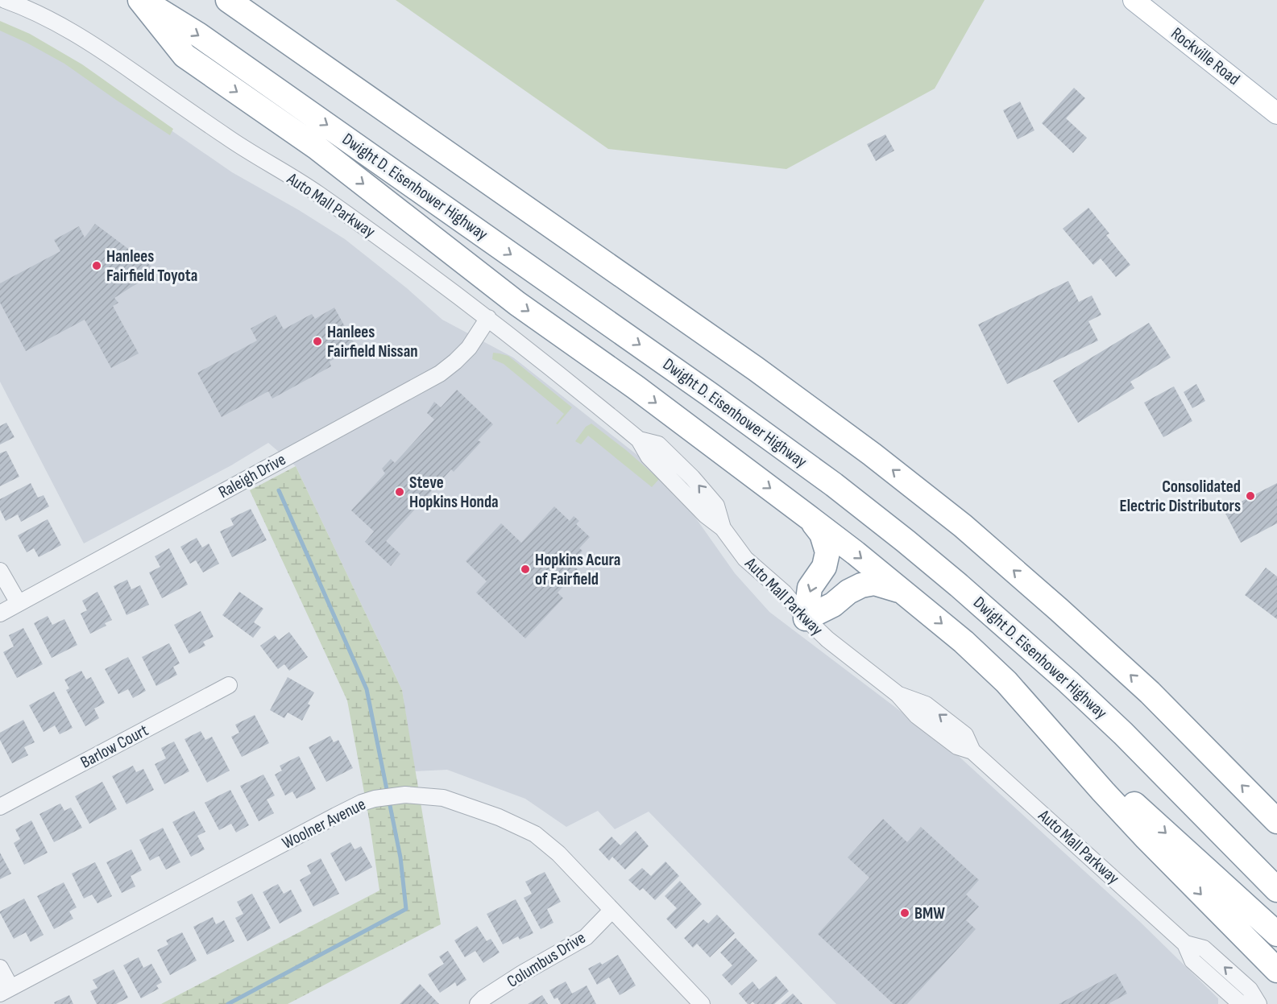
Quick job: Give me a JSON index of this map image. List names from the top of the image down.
{
  "streets": {
    "highway": ["Dwight D. Eisenhower Highway"],
    "main road": ["Rockville Road"],
    "street": [
      "Auto Mall Parkway",
      "Raleigh Drive",
      "Barlow Court",
      "Woolner Avenue",
      "Columbus Drive"
    ]
  },
  "crossings": [
    ["Auto Mall Parkway", "Raleigh Drive"],
    ["Woolner Avenue", "Columbus Drive"]
  ],
  "places": [
    "Hanlees Fairfield Toyota",
    "Hanlees Fairfield Nissan",
    "Steve Hopkins Honda",
    "Consolidated Electric Distributors",
    "Hopkins Acura of Fairfield",
    "BMW"
  ]
}
